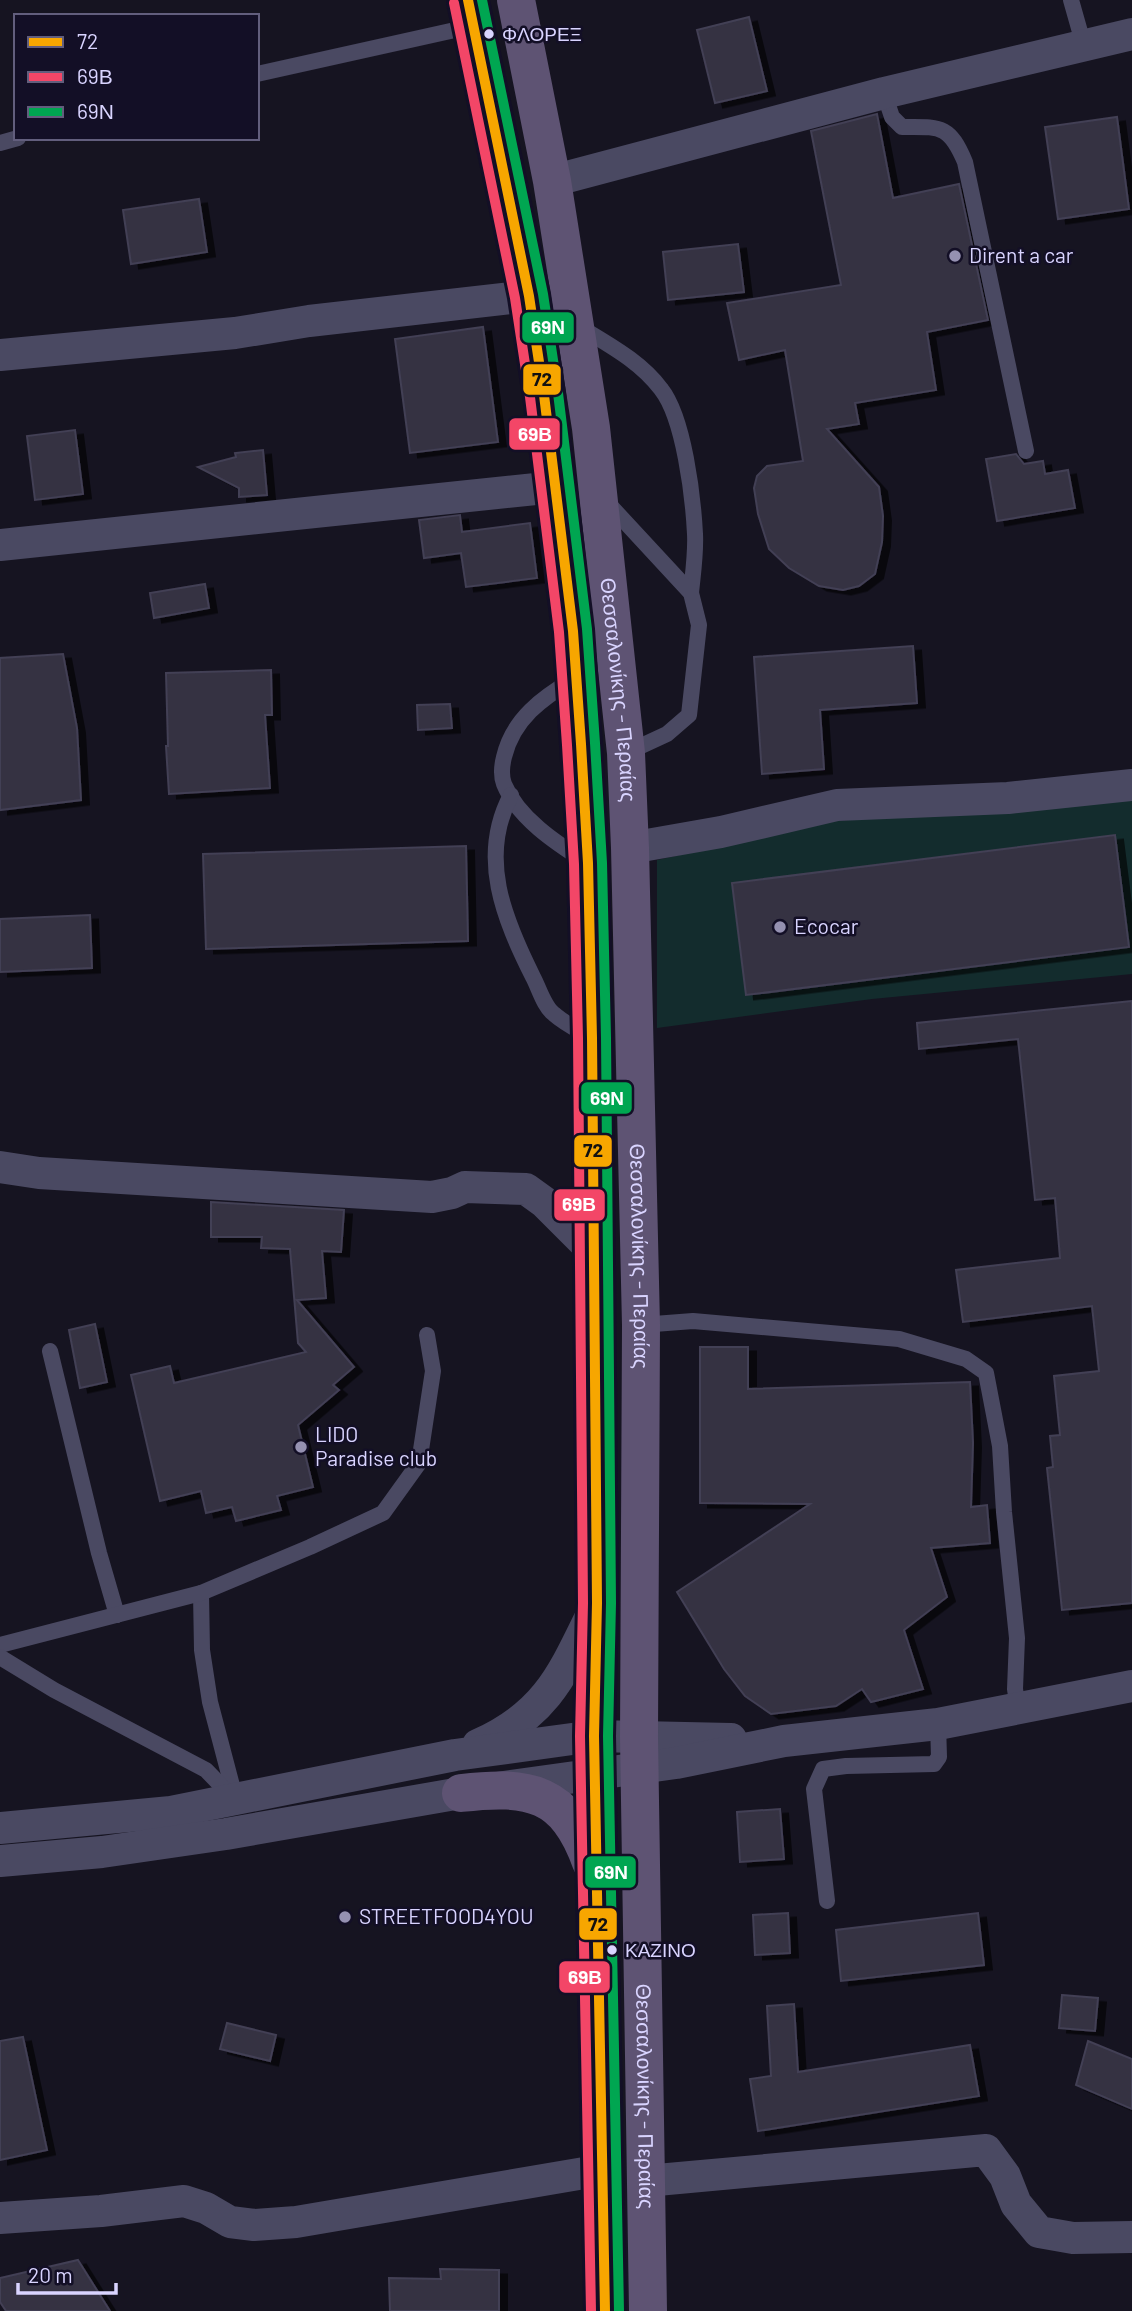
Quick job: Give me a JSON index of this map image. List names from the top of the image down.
{
  "streets": {
    "main road": ["Θεσσαλονίκης - Περαίας"]
  },
  "places": [
    "ΦΛΟΡΕΞ",
    "Dirent a car",
    "Ecocar",
    "LIDO Paradise club",
    "STREETFOOD4YOU",
    "ΚΑΖΙΝΟ"
  ],
  "lines": ["transit line 72", "transit line 69Ν", "transit line 69Β"],
  "legend": ["72", "69Β", "69Ν"],
  "scale_bar": "20 m"
}
